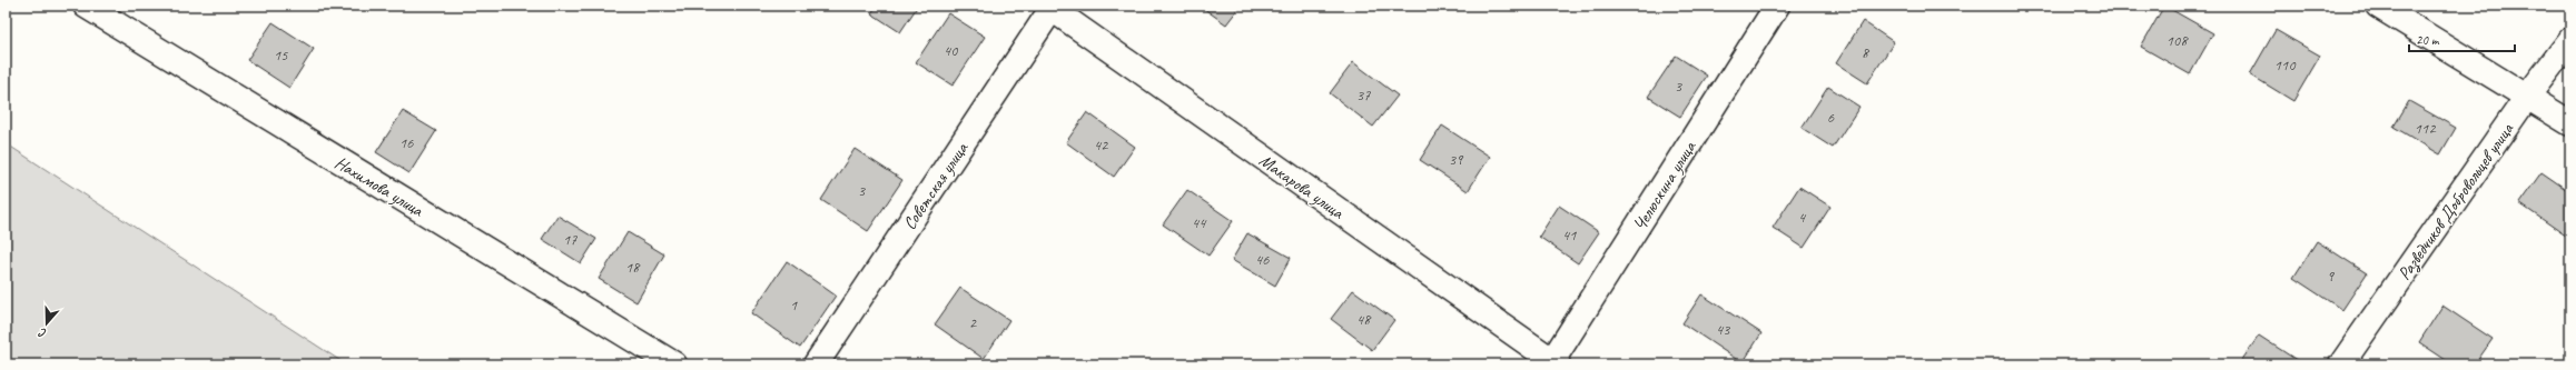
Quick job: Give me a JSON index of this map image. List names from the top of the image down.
{
  "streets": {
    "street": [
      "Нахимова улица",
      "Советская улица",
      "Макарова улица",
      "Челюскина улица",
      "Разведчиков Добровольцев улица"
    ]
  },
  "crossings": [
    ["Советская улица", "Макарова улица"],
    ["Макарова улица", "Челюскина улица"]
  ],
  "house_numbers": [
    "108",
    "40",
    "8",
    "15",
    "110",
    "3",
    "37",
    "6",
    "112",
    "16",
    "42",
    "39",
    "3",
    "4",
    "44",
    "41",
    "17",
    "46",
    "18",
    "9",
    "1",
    "48",
    "2",
    "43"
  ],
  "scale_bar": "20 m",
  "north": "bottom"
}
